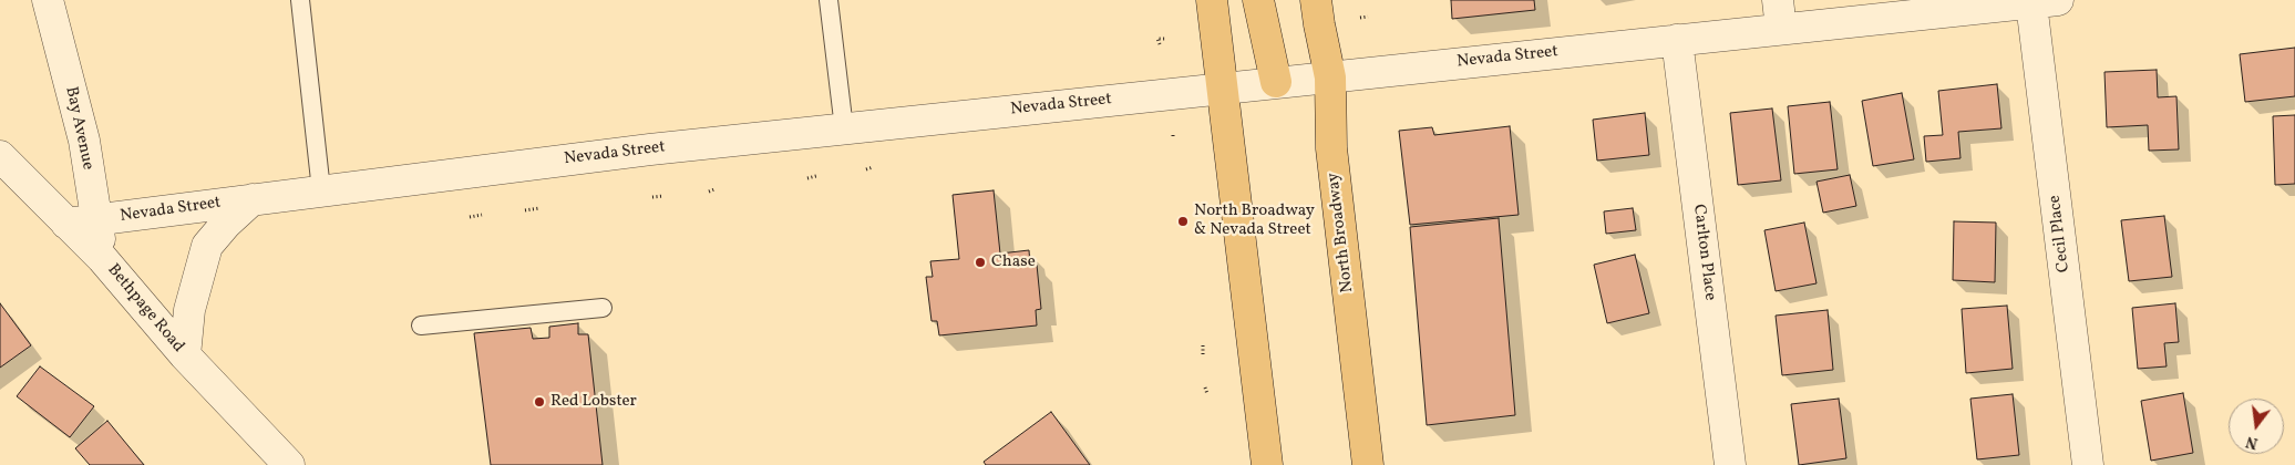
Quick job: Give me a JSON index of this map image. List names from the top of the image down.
{
  "streets": {
    "main road": ["North Broadway"],
    "street": [
      "Nevada Street",
      "Bay Avenue",
      "Cecil Place",
      "Carlton Place",
      "Bethpage Road"
    ]
  },
  "crossings": [
    ["Nevada Street", "Bay Avenue"],
    ["Nevada Street", "North Broadway"],
    ["Nevada Street", "Cecil Place"],
    ["Nevada Street", "Carlton Place"],
    ["Nevada Street", "Bethpage Road"],
    ["Bay Avenue", "Bethpage Road"]
  ],
  "places": ["North Broadway & Nevada Street", "Chase", "Red Lobster"],
  "north": "bottom"
}
